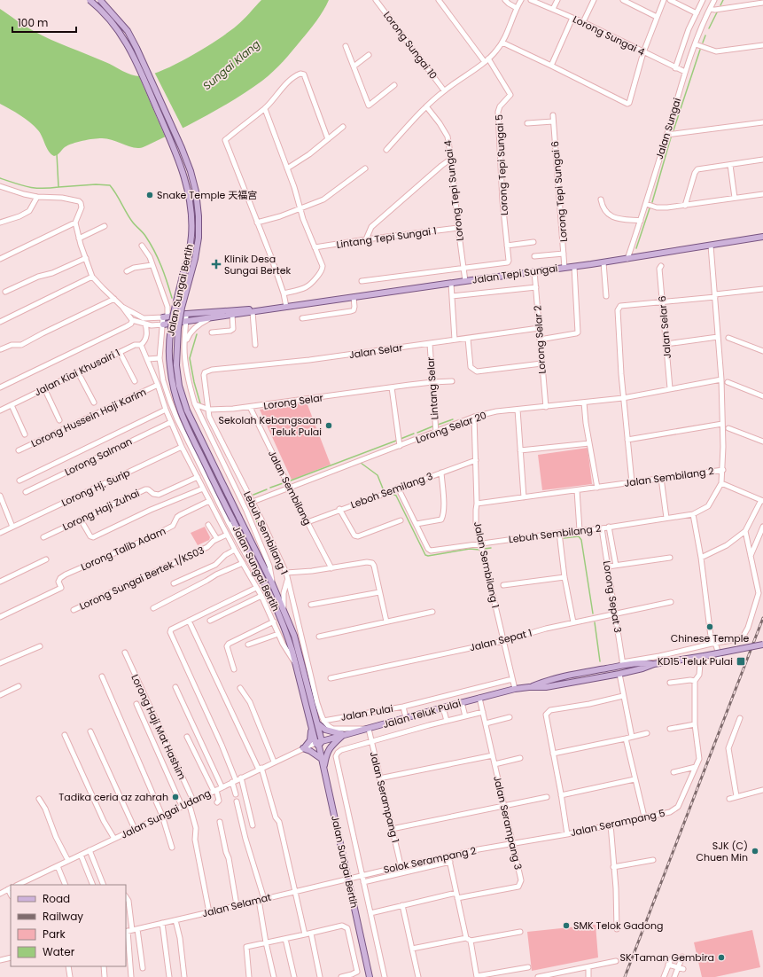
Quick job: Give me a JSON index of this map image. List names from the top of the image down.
{
  "streets": {
    "main road": ["Jalan Tepi Sungai", "Jalan Sungai Bertih", "Jalan Teluk Pulai"],
    "street": [
      "Lorong Sungai 4",
      "Lorong Sungai 10",
      "Jalan Sungai",
      "Lorong Tepi Sungai 5",
      "Lorong Tepi Sungai 4",
      "Lorong Tepi Sungai 6",
      "Lintang Tepi Sungai 1",
      "Jalan Selar 6",
      "Lorong Selar 2",
      "Jalan Selar",
      "Jalan Kiai Khusairi 1",
      "Lintang Selar",
      "Lorong Selar",
      "Lorong Hussein Haji Karim",
      "Lorong Selar 20",
      "Lorong Salman",
      "Jalan Sembilang 2",
      "Lorong Hj. Surip",
      "Jalan Sembilang",
      "Leboh Semilang 3",
      "Lorong Haji Zuhai",
      "Lebuh Sembilang 1",
      "Lebuh Sembilang 2",
      "Lorong Talib Adam",
      "Jalan Sembilang 1",
      "Lorong Sungai Bertek 1/KS03",
      "Lorong Sepat 3",
      "Jalan Sepat 1",
      "Jalan Pulai",
      "Lorong Haji Mat Hashim",
      "Jalan Serampang 1",
      "Jalan Sungai Udang",
      "Jalan Serampang 3",
      "Jalan Serampang 5",
      "Solok Serampang 2",
      "Jalan Selamat"
    ]
  },
  "crossings": [
    ["Lorong Sungai 4", "Jalan Sungai"],
    ["Jalan Sungai", "Jalan Tepi Sungai"],
    ["Lorong Tepi Sungai 5", "Jalan Tepi Sungai"],
    ["Lorong Tepi Sungai 4", "Lintang Tepi Sungai 1"],
    ["Lorong Tepi Sungai 4", "Jalan Tepi Sungai"],
    ["Lorong Tepi Sungai 6", "Jalan Tepi Sungai"],
    ["Jalan Tepi Sungai", "Lorong Selar 2"],
    ["Jalan Tepi Sungai", "Jalan Sembilang 2"],
    ["Jalan Sungai Bertih", "Jalan Teluk Pulai"],
    ["Jalan Sungai Bertih", "Jalan Sungai Udang"],
    ["Jalan Sungai Bertih", "Solok Serampang 2"],
    ["Jalan Sungai Bertih", "Jalan Selamat"],
    ["Jalan Selar 6", "Lorong Selar 20"],
    ["Lorong Selar 2", "Jalan Selar"],
    ["Lorong Selar 2", "Lorong Selar 20"],
    ["Jalan Selar", "Lintang Selar"],
    ["Jalan Selar", "Lebuh Sembilang 1"],
    ["Lintang Selar", "Lorong Selar"],
    ["Lintang Selar", "Lorong Selar 20"],
    ["Lorong Selar", "Jalan Sembilang"],
    ["Lorong Selar", "Lebuh Sembilang 1"],
    ["Lorong Selar 20", "Jalan Sembilang 2"],
    ["Lorong Selar 20", "Jalan Sembilang"],
    ["Lorong Selar 20", "Lebuh Sembilang 1"],
    ["Lorong Selar 20", "Jalan Sembilang 1"],
    ["Jalan Sembilang 2", "Lebuh Sembilang 2"],
    ["Jalan Sembilang 2", "Jalan Sembilang 1"],
    ["Jalan Sembilang", "Leboh Semilang 3"],
    ["Leboh Semilang 3", "Lebuh Sembilang 2"],
    ["Leboh Semilang 3", "Jalan Sembilang 1"],
    ["Lebuh Sembilang 1", "Jalan Pulai"],
    ["Lebuh Sembilang 2", "Jalan Sembilang 1"],
    ["Lebuh Sembilang 2", "Lorong Sepat 3"],
    ["Jalan Sembilang 1", "Jalan Sepat 1"],
    ["Jalan Sembilang 1", "Jalan Pulai"],
    ["Jalan Sembilang 1", "Jalan Teluk Pulai"],
    ["Lorong Sepat 3", "Jalan Sepat 1"],
    ["Lorong Sepat 3", "Jalan Teluk Pulai"],
    ["Jalan Teluk Pulai", "Jalan Serampang 1"],
    ["Jalan Teluk Pulai", "Jalan Sungai Udang"],
    ["Jalan Teluk Pulai", "Jalan Serampang 3"],
    ["Lorong Haji Mat Hashim", "Jalan Sungai Udang"],
    ["Lorong Haji Mat Hashim", "Jalan Selamat"],
    ["Jalan Serampang 1", "Solok Serampang 2"],
    ["Jalan Serampang 3", "Jalan Serampang 5"],
    ["Jalan Serampang 3", "Solok Serampang 2"],
    ["Jalan Serampang 5", "Solok Serampang 2"],
    ["Solok Serampang 2", "Jalan Selamat"]
  ],
  "water": ["Sungai Klang"],
  "places": {
    "other": [
      "Snake Temple 天福宫",
      "Sekolah Kebangsaan Teluk Pulai",
      "Chinese Temple",
      "Tadika ceria az zahrah",
      "SJK (C) Chuen Min",
      "SMK Telok Gadong",
      "SK Taman Gembira"
    ],
    "health": ["Klinik Desa Sungai Bertek"],
    "transit": ["KD15 Teluk Pulai"]
  },
  "legend": [
    "Road",
    "Railway",
    "Park",
    "Water"
  ],
  "scale_bar": "100 m"
}
